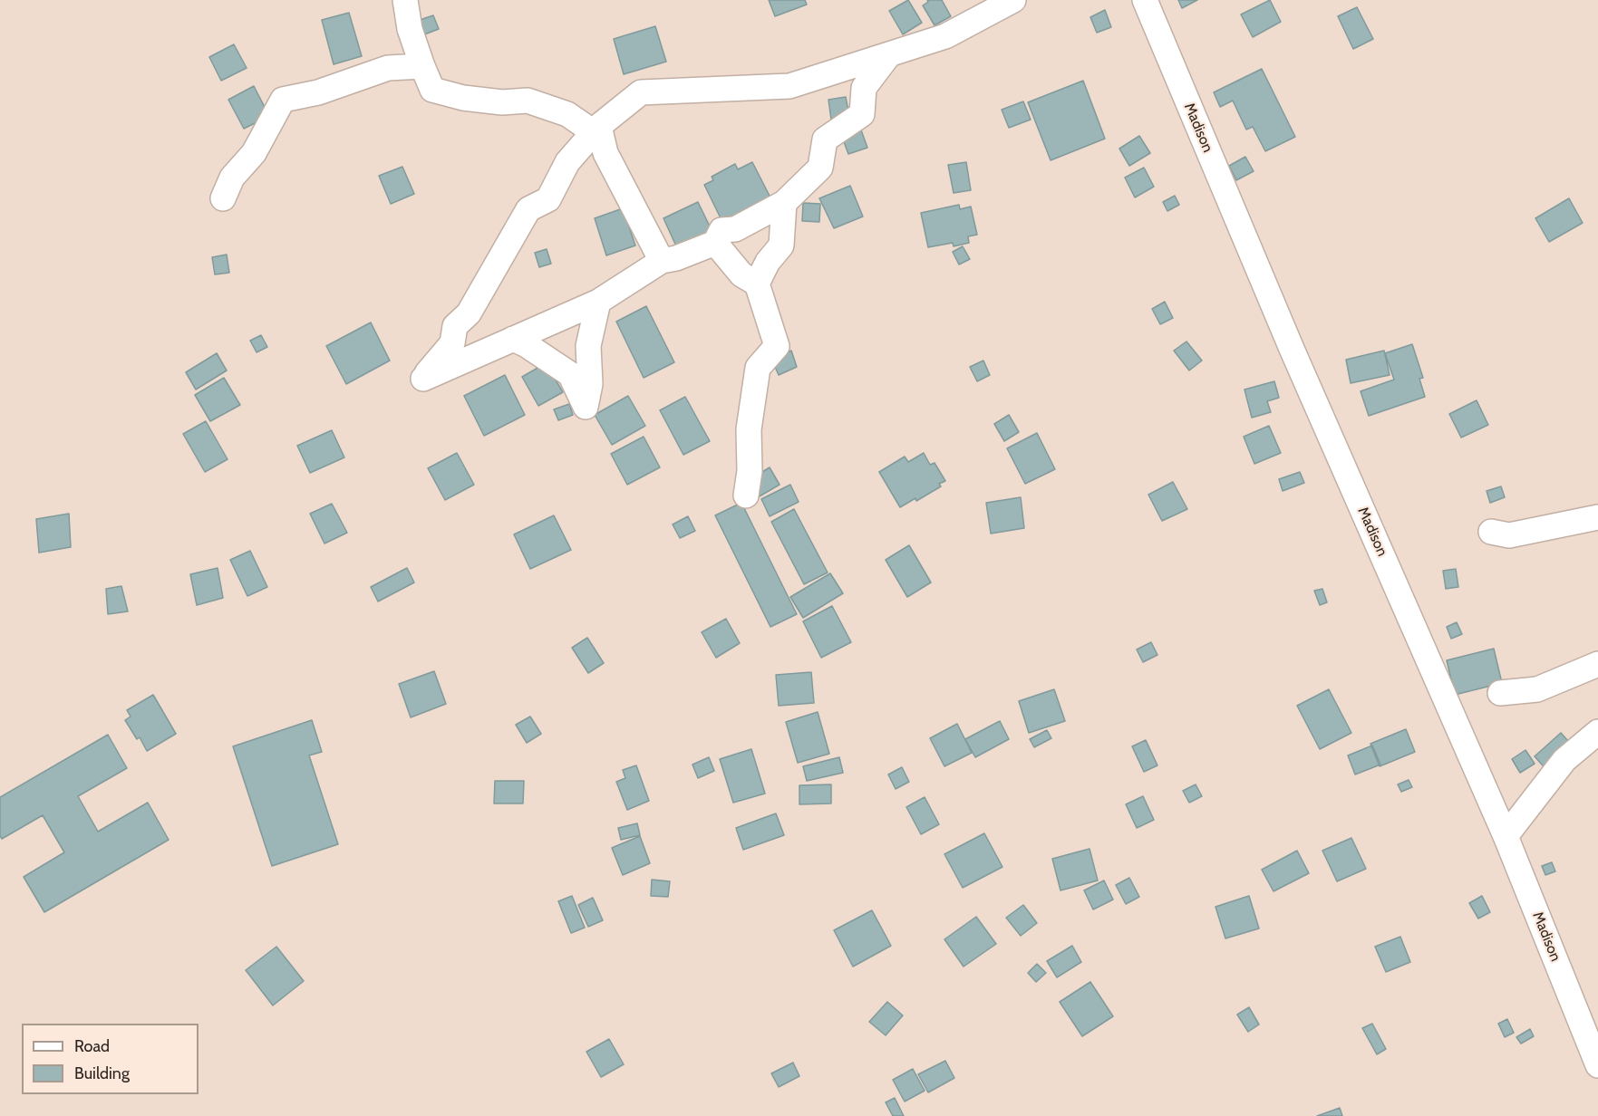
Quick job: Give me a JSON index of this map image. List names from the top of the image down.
{
  "streets": {
    "street": ["Madison"]
  },
  "legend": ["Road", "Building"]
}
